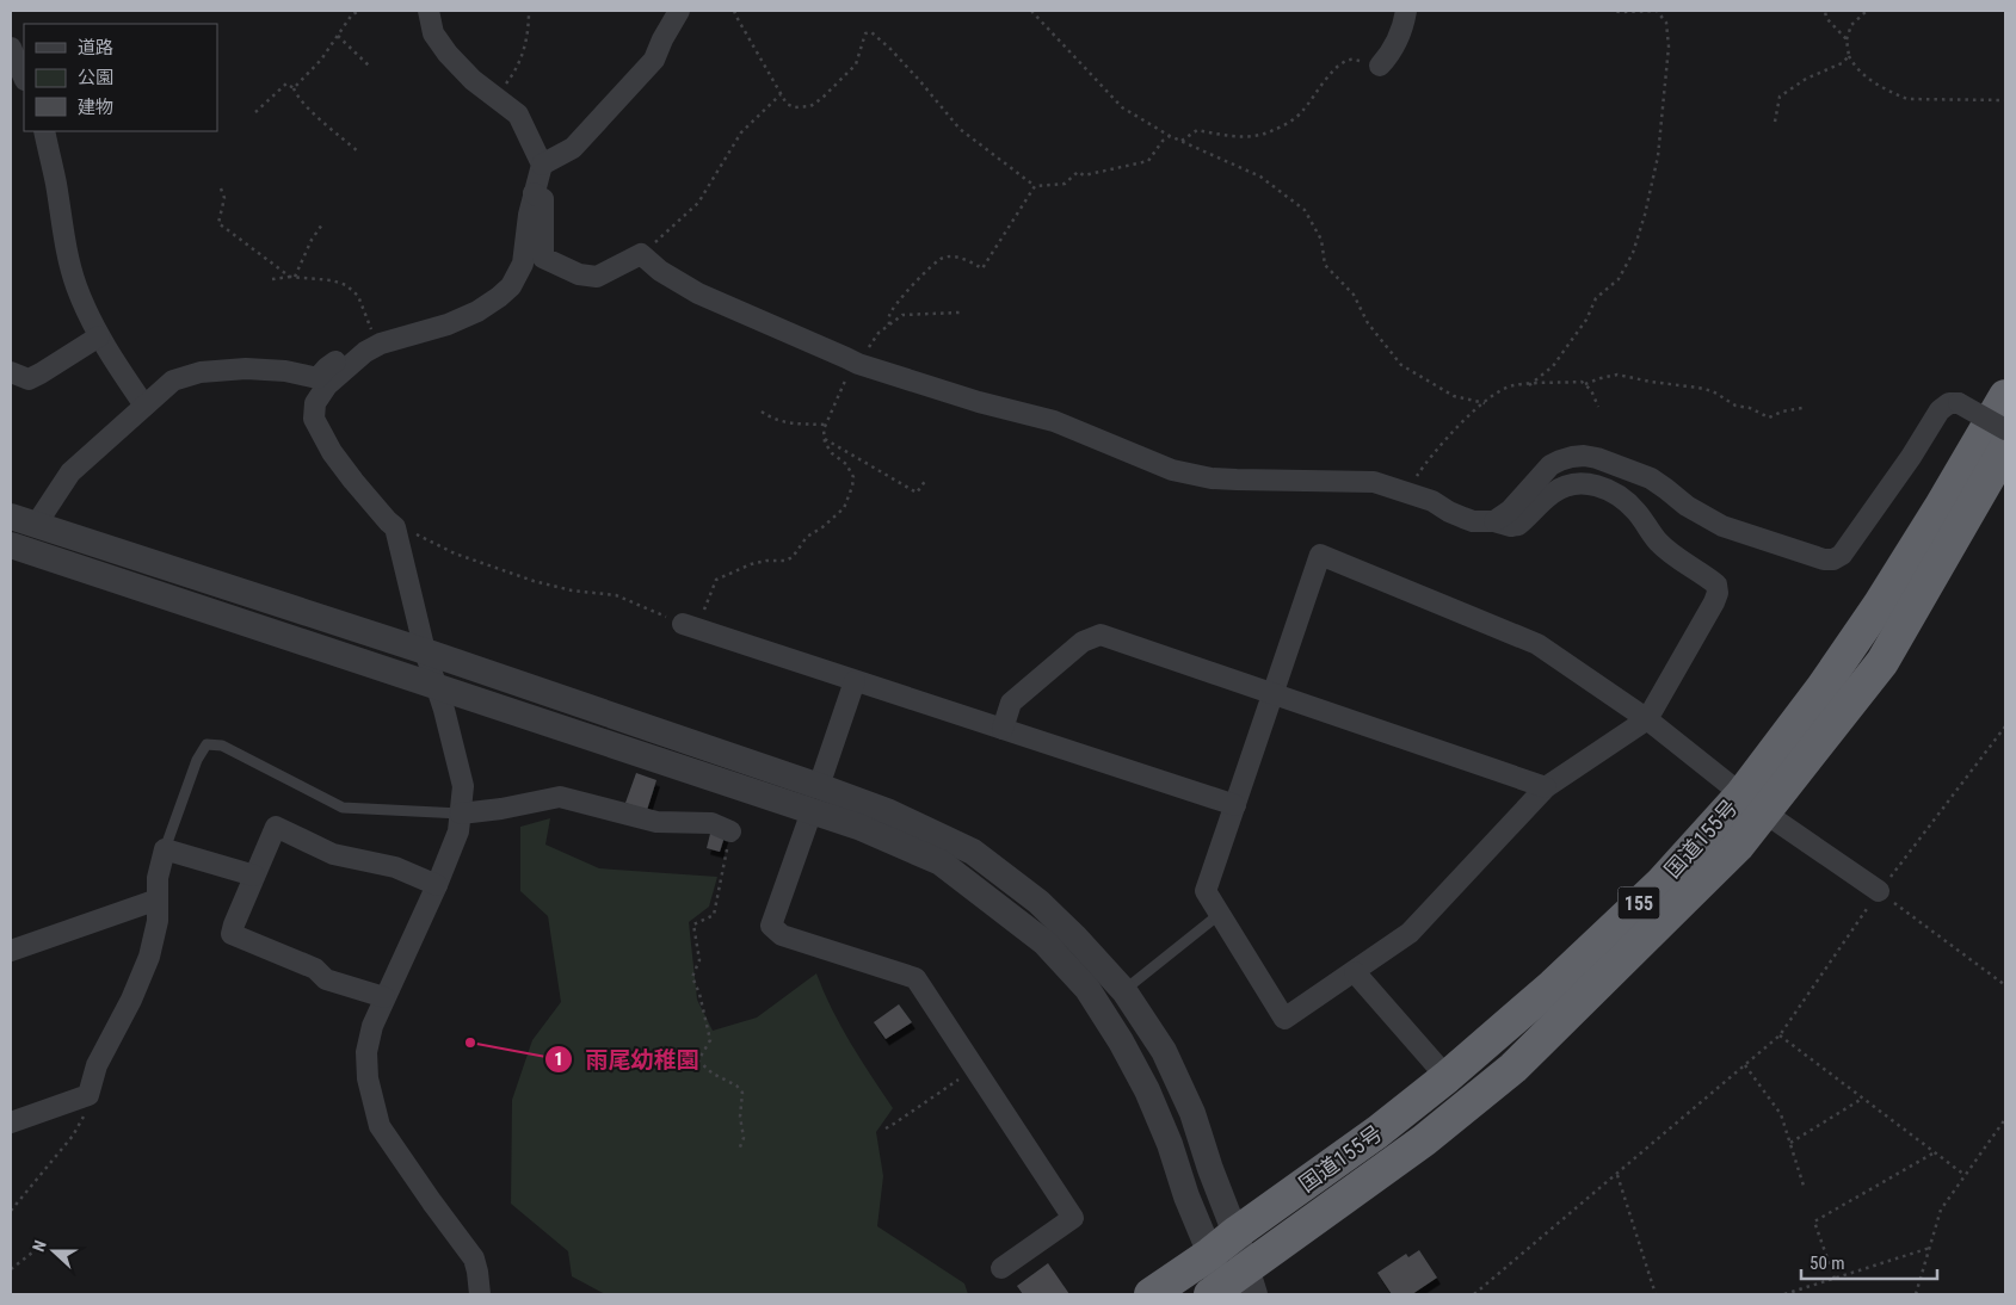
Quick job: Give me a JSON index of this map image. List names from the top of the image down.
{
  "streets": {
    "highway": ["国道155号", "155"]
  },
  "places": ["雨尾幼稚園"],
  "legend": ["道路", "公園", "建物"],
  "scale_bar": "50 m",
  "north": "left"
}
